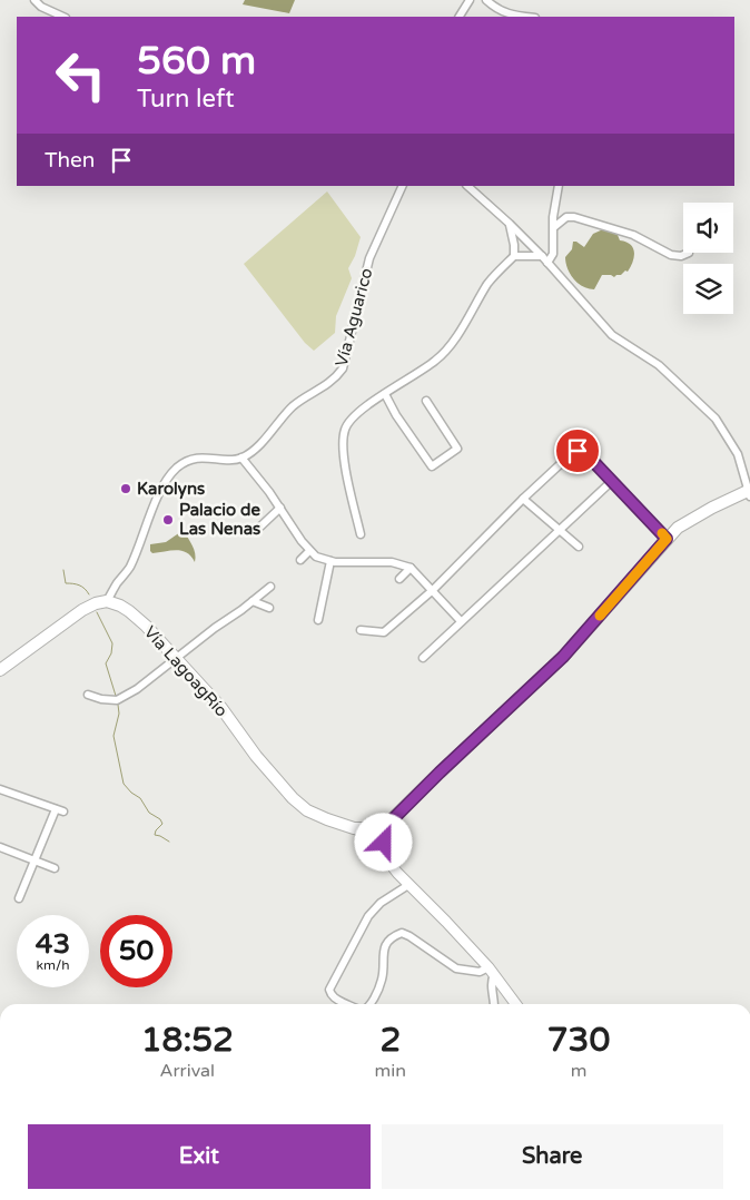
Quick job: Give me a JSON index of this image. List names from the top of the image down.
{
  "streets": {
    "highway": ["Vía LagoagRío"],
    "street": ["Vía Aguarico"]
  },
  "places": ["Karolyns", "Palacio de Las Nenas"],
  "page": {
    "turn": ["560 m", "Turn left"],
    "then": "Then",
    "speed": "43 km/h",
    "limit": "50",
    "eta": [
      "18:52",
      "Arrival",
      "2",
      "min",
      "730",
      "m"
    ],
    "buttons": ["Exit", "Share"]
  }
}
